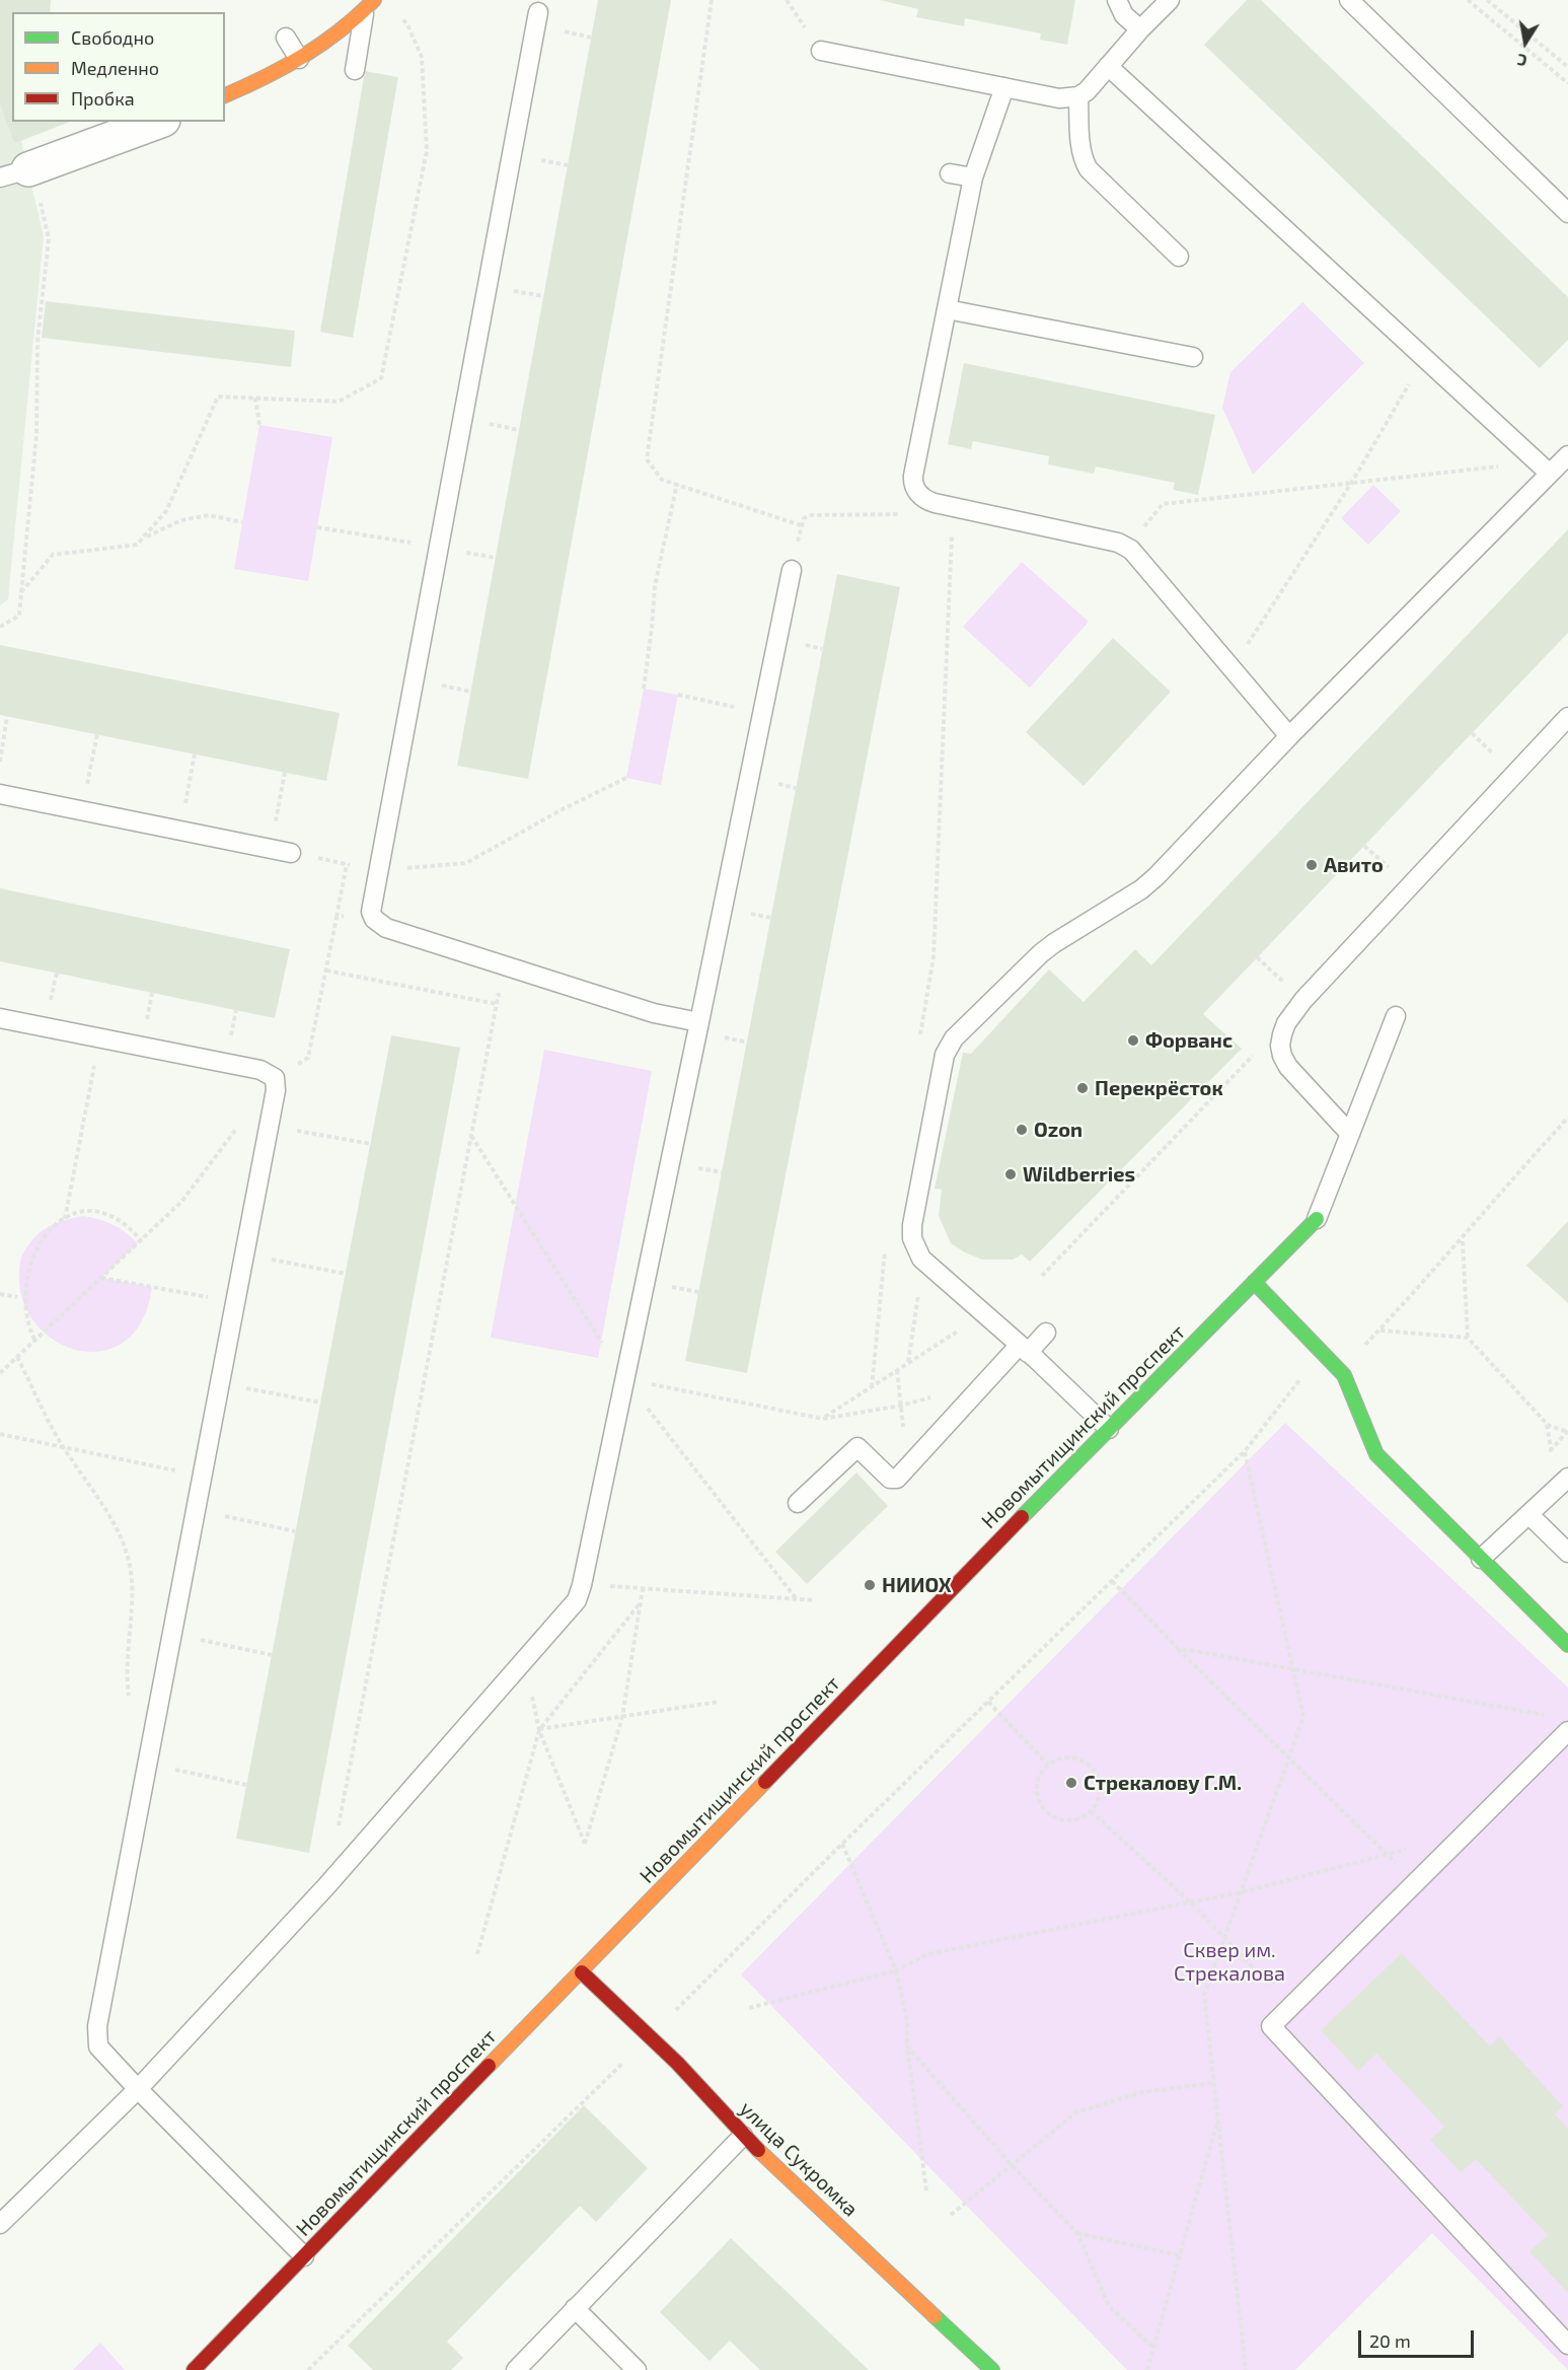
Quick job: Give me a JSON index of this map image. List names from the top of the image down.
{
  "streets": {
    "street": ["Новомытищинский проспект", "улица Сукромка"]
  },
  "crossings": [
    ["Новомытищинский проспект", "улица Сукромка"]
  ],
  "parks": ["Сквер им. Стрекалова"],
  "places": [
    "Авито",
    "Форванс",
    "Перекрёсток",
    "Ozon",
    "Wildberries",
    "НИИОХ",
    "Стрекалову Г.М."
  ],
  "legend": ["Свободно", "Медленно", "Пробка"],
  "scale_bar": "20 m",
  "north": "bottom"
}
